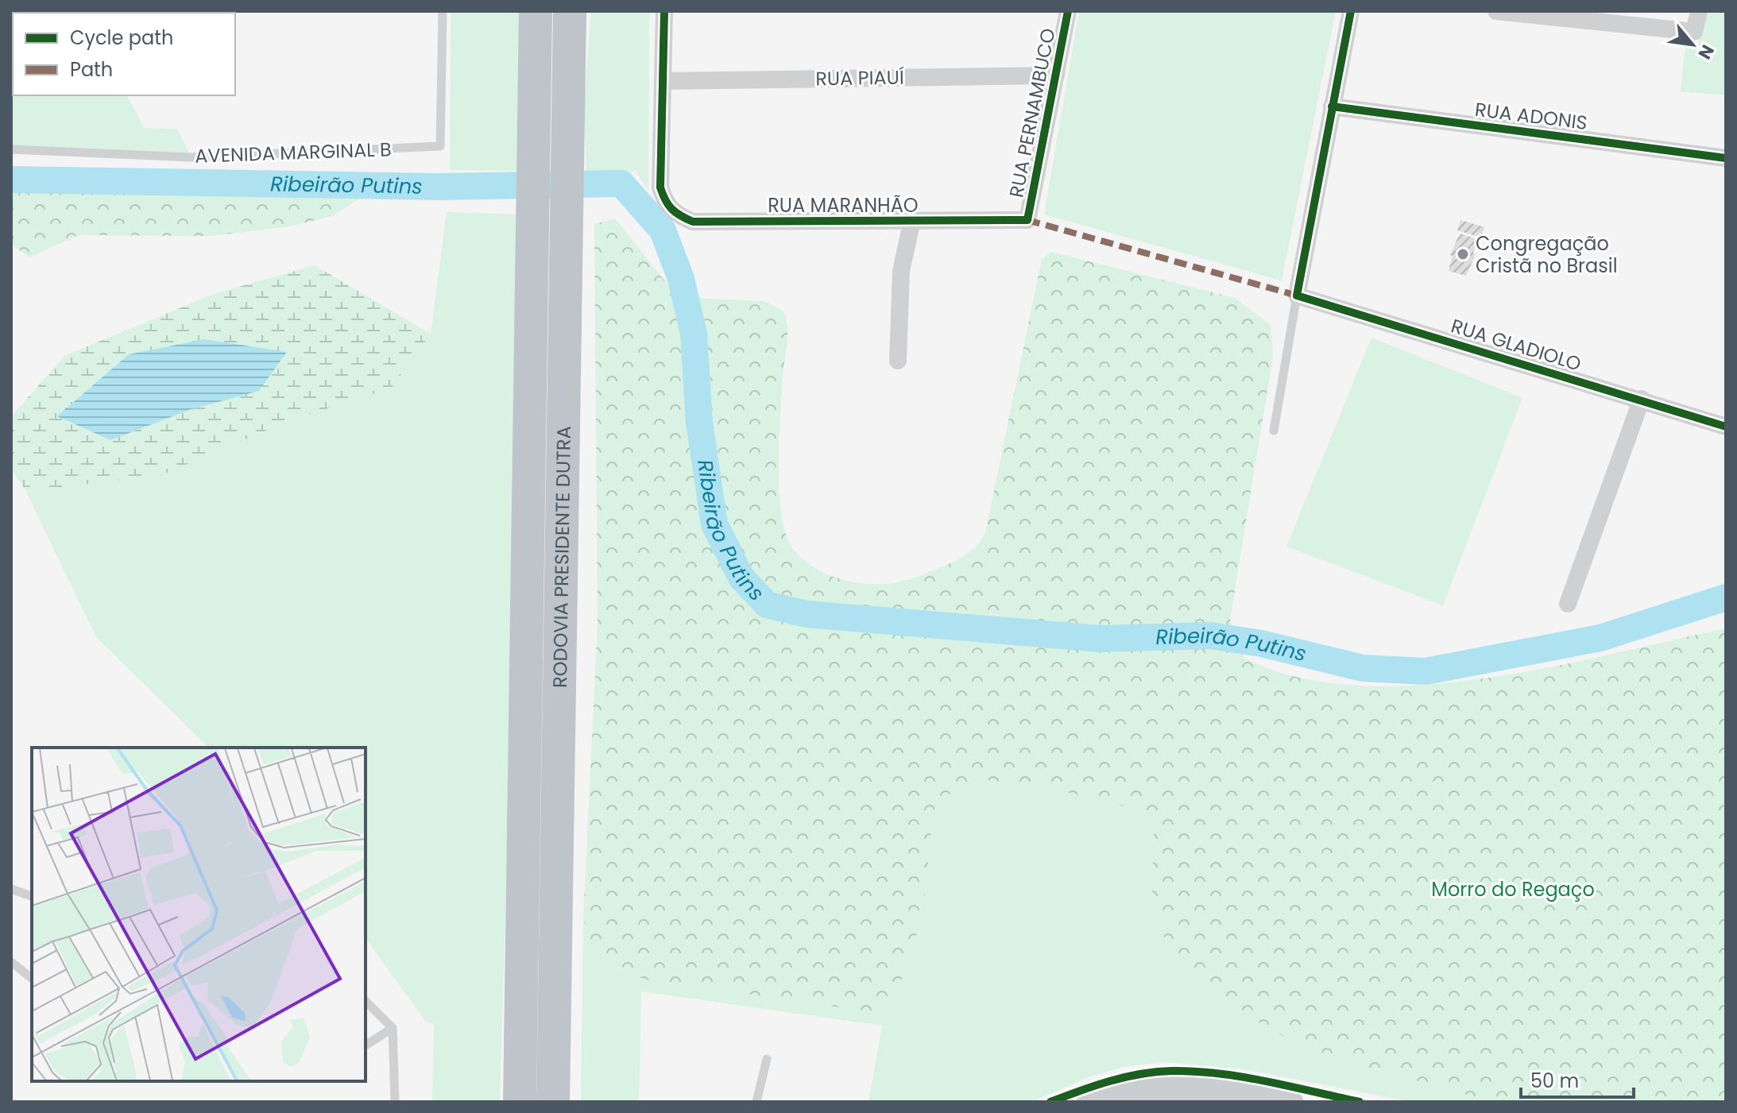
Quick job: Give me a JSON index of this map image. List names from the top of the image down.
{
  "streets": {
    "highway": ["RODOVIA PRESIDENTE DUTRA"],
    "street": [
      "RUA PIAUÍ",
      "RUA PERNAMBUCO",
      "RUA ADONIS",
      "RUA MARANHÃO",
      "RUA GLADIOLO"
    ],
    "lane": ["AVENIDA MARGINAL B"]
  },
  "crossings": [
    ["RUA PIAUÍ", "RUA PERNAMBUCO"],
    ["RUA PIAUÍ", "RUA MARANHÃO"],
    ["RUA PERNAMBUCO", "RUA MARANHÃO"]
  ],
  "water": ["Ribeirão Putins"],
  "parks": ["Morro do Regaço"],
  "places": ["Congregação Cristã no Brasil"],
  "legend": ["Cycle path", "Path"],
  "scale_bar": "50 m",
  "north": "bottom right"
}
